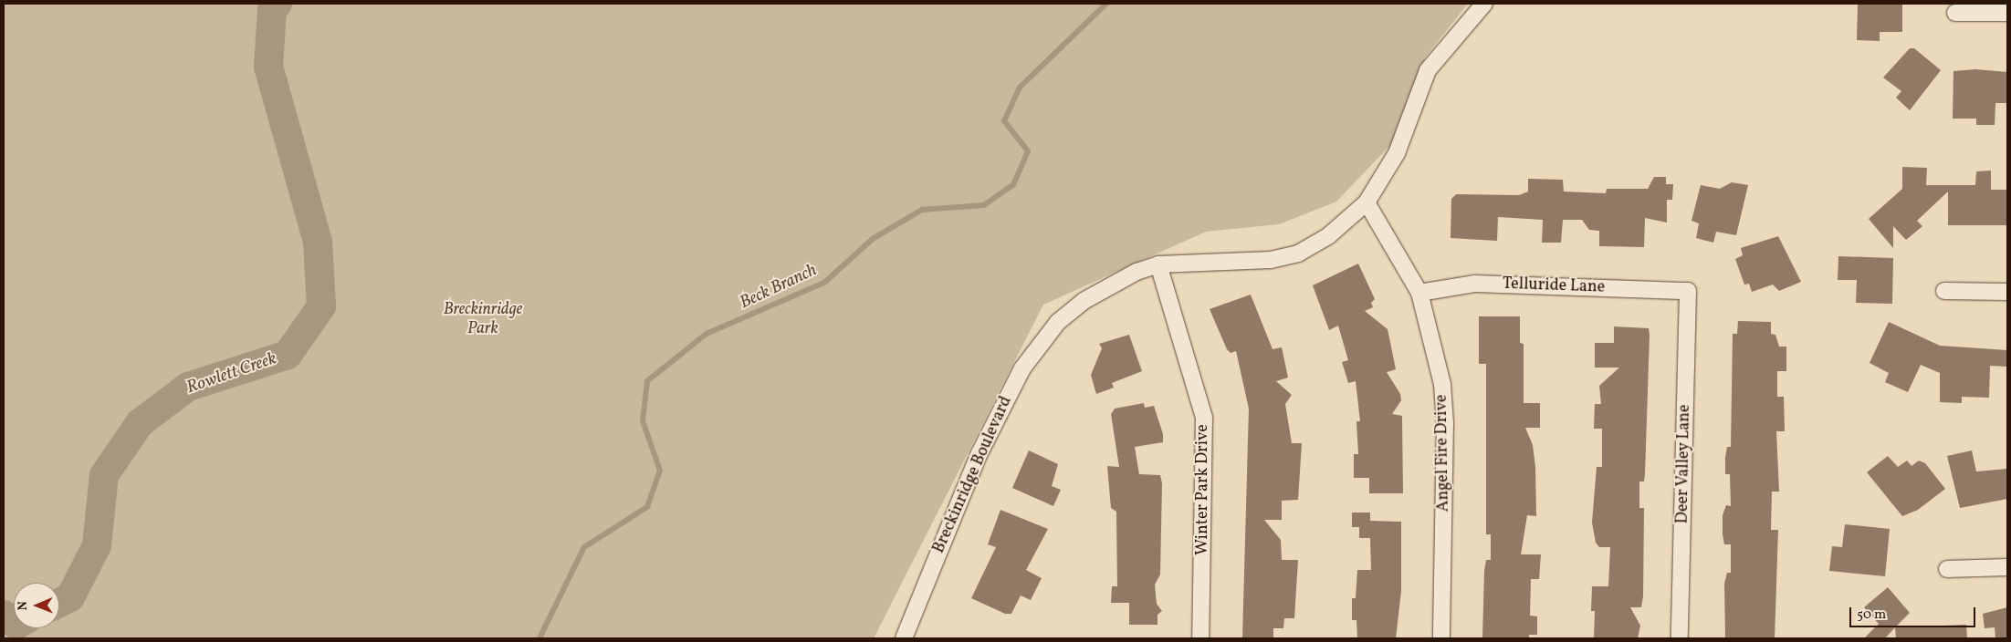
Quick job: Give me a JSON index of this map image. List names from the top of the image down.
{
  "streets": {
    "street": [
      "Telluride Lane",
      "Angel Fire Drive",
      "Deer Valley Lane",
      "Breckinridge Boulevard",
      "Winter Park Drive"
    ]
  },
  "crossings": [
    ["Telluride Lane", "Angel Fire Drive"],
    ["Telluride Lane", "Deer Valley Lane"],
    ["Angel Fire Drive", "Breckinridge Boulevard"],
    ["Breckinridge Boulevard", "Winter Park Drive"]
  ],
  "water": ["Beck Branch", "Rowlett Creek"],
  "parks": ["Breckinridge Park"],
  "scale_bar": "50 m",
  "north": "left"
}
